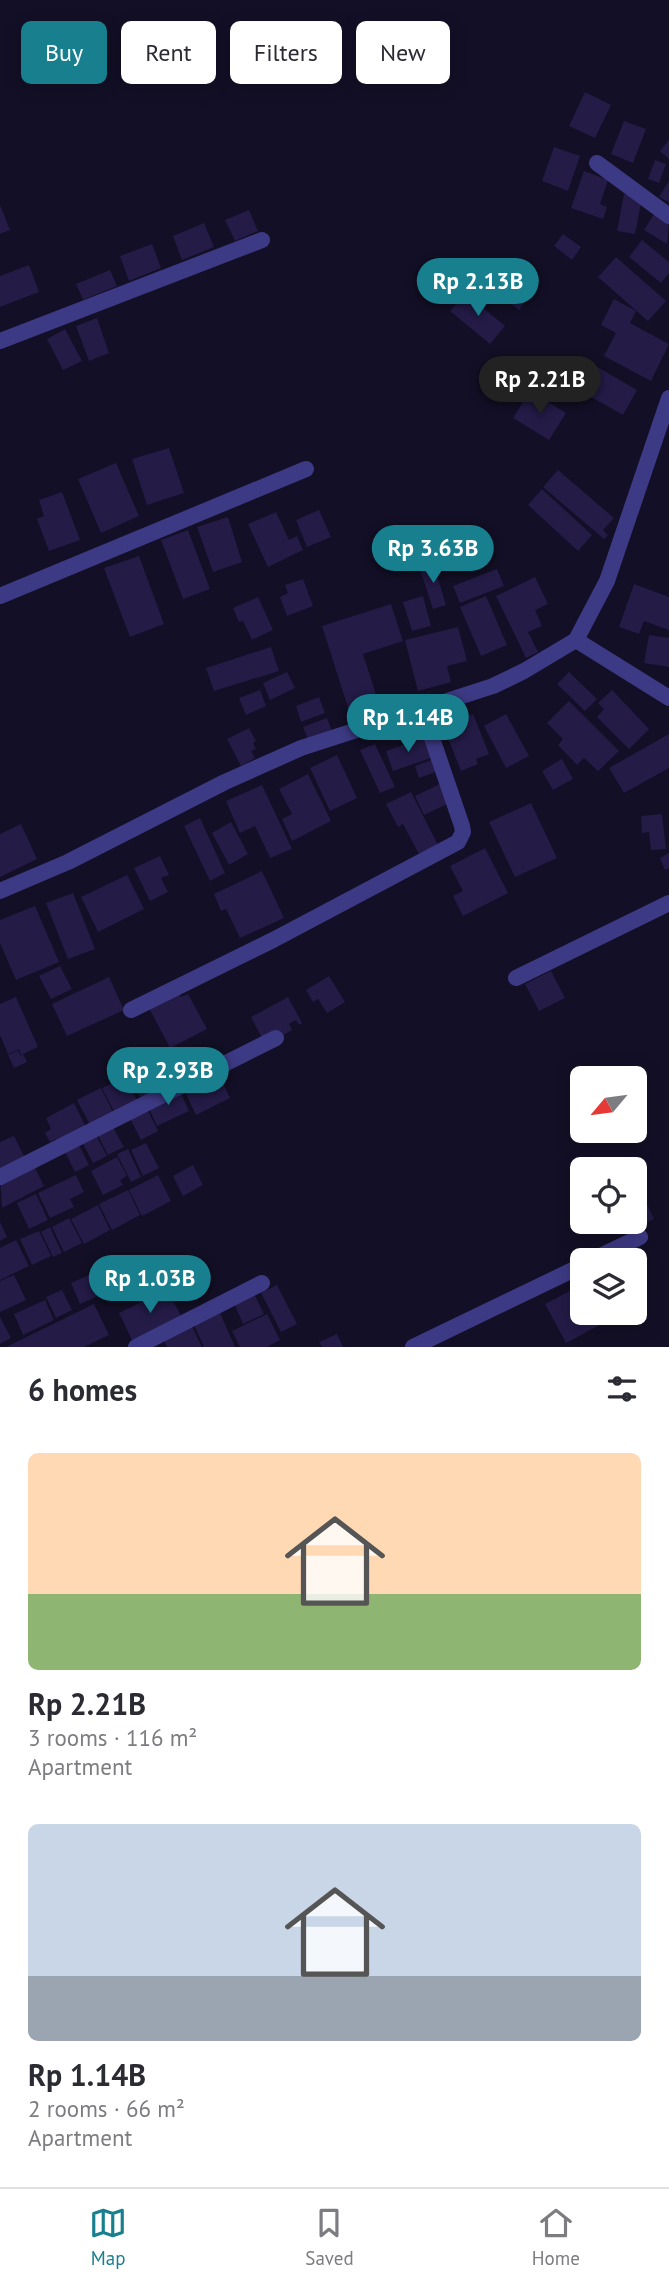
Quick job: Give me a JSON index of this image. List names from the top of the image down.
{
  "north": "bottom left",
  "page": {
    "chip": [
      "Buy",
      "Rent",
      "Filters",
      "New"
    ],
    "price": [
      "Rp 2.13B",
      "Rp 2.21B",
      "Rp 3.63B",
      "Rp 1.14B",
      "Rp 2.93B",
      "Rp 1.03B"
    ],
    "heading": "6 homes",
    "list": [
      {
        "name": "Rp 2.21B",
        "note": "3 rooms · 116 m² · Apartment"
      },
      {
        "name": "Rp 1.14B",
        "note": "2 rooms · 66 m² · Apartment"
      }
    ],
    "tabs": ["Map", "Saved", "Home"]
  }
}
